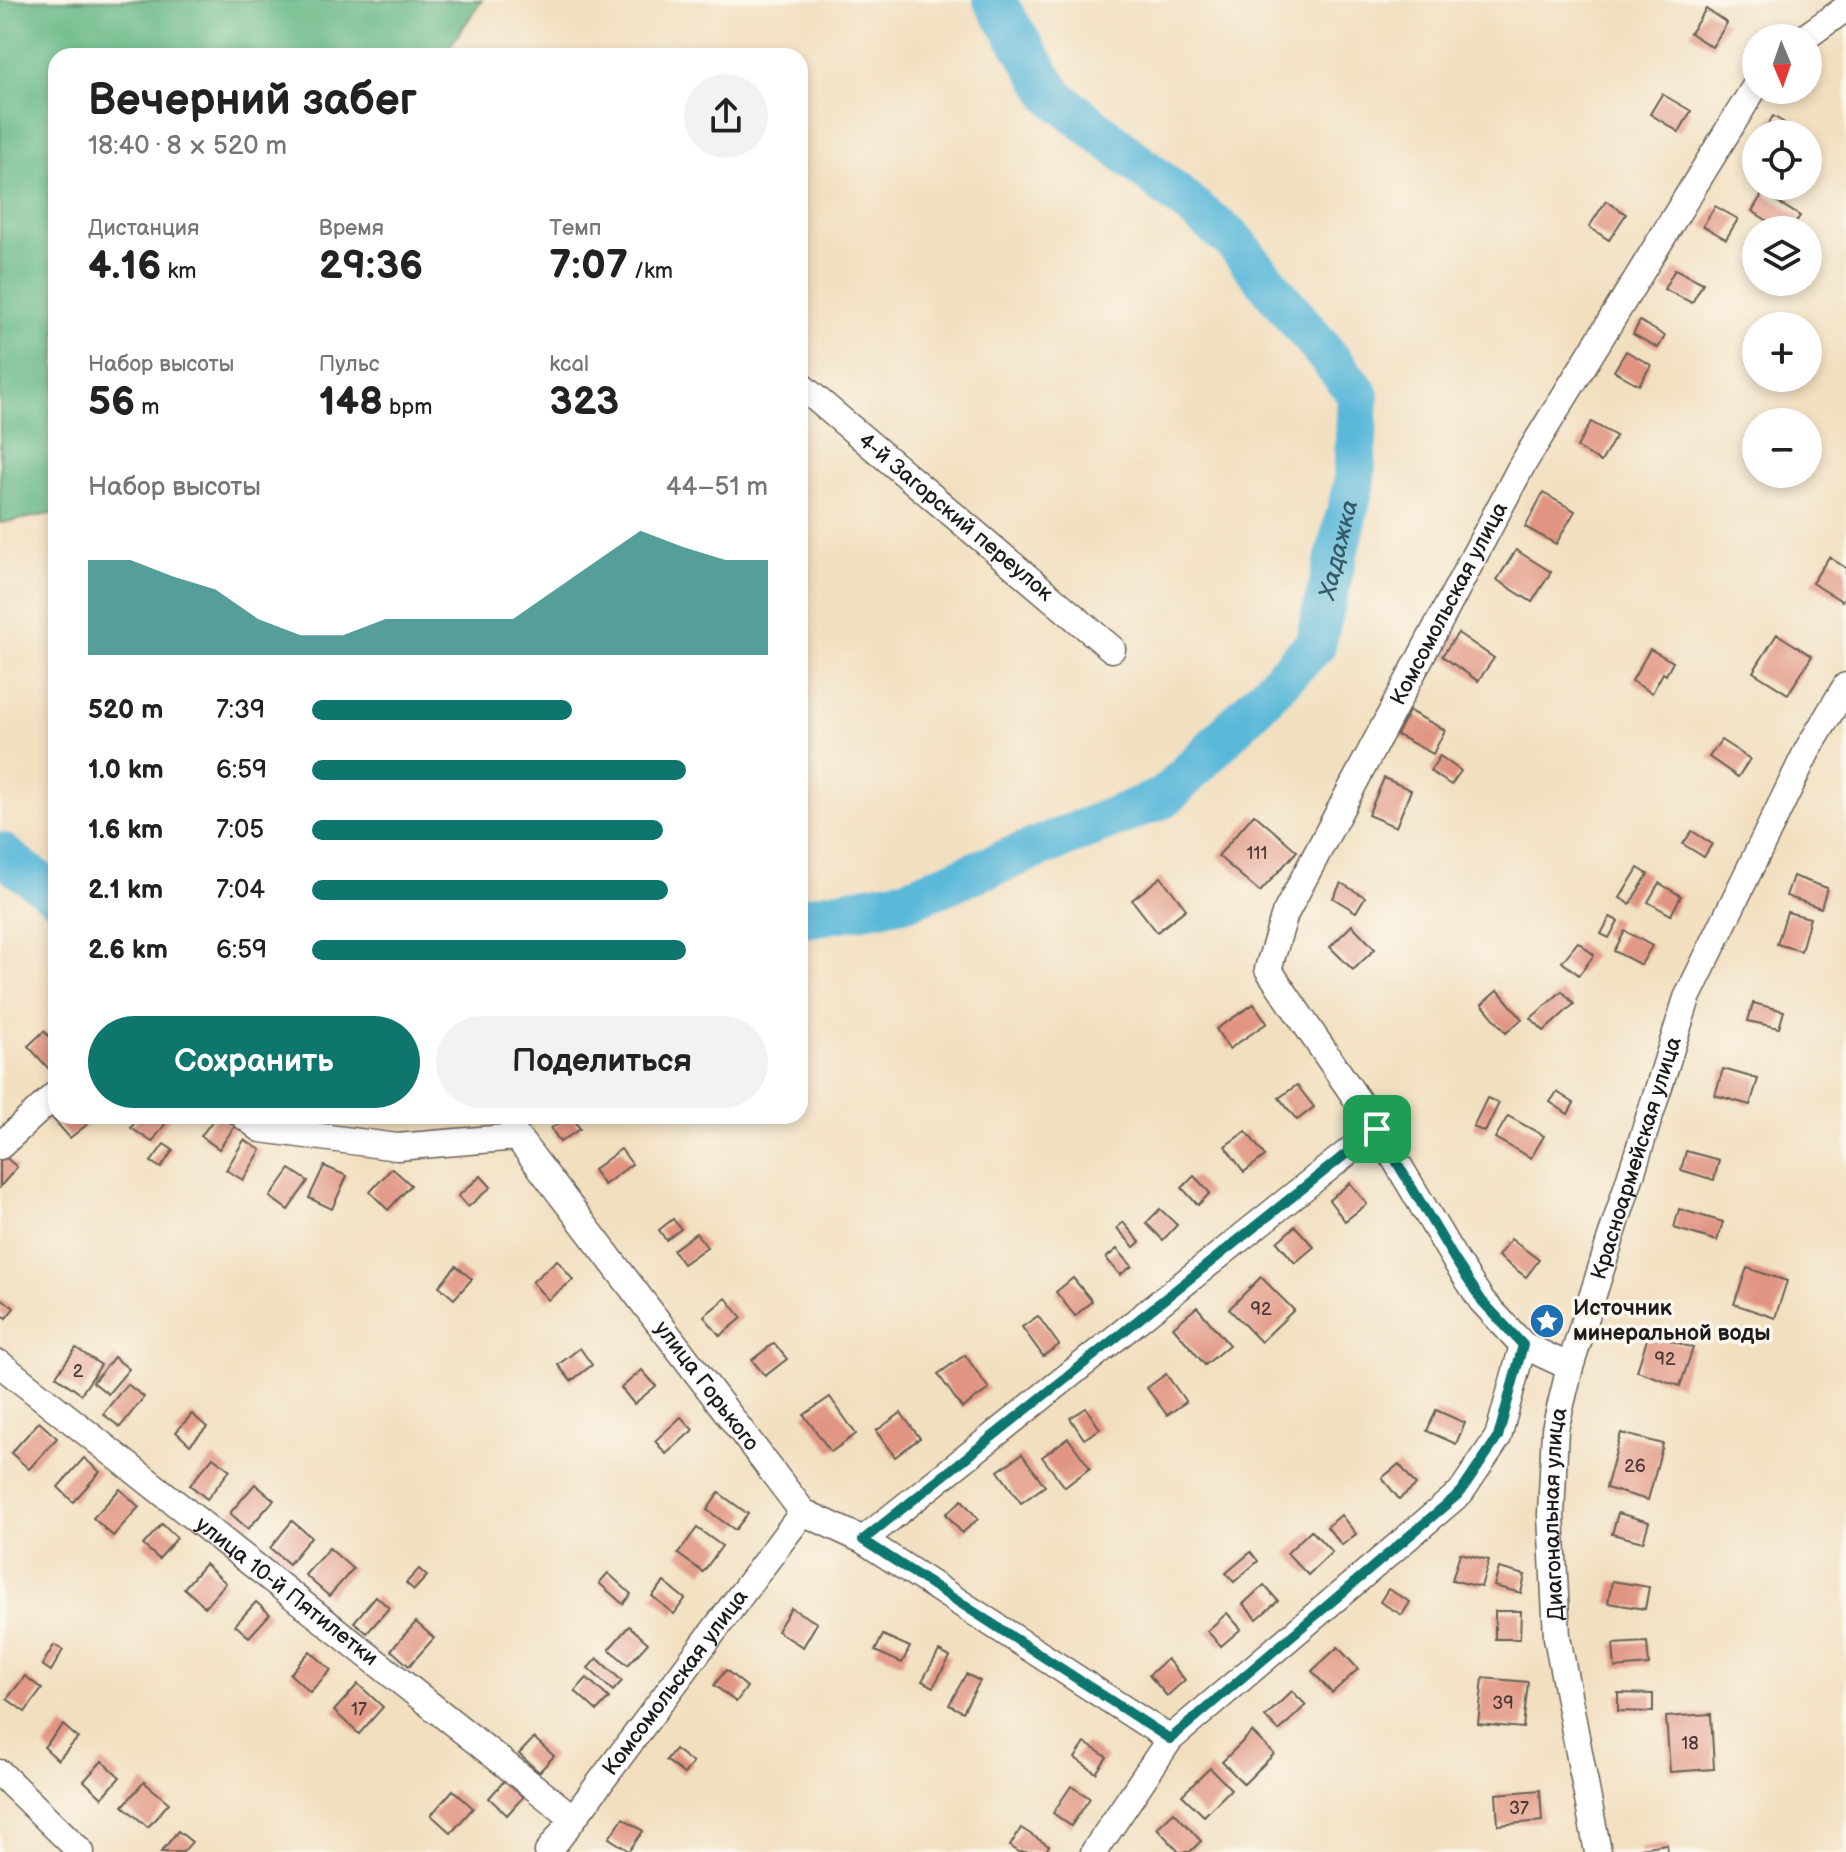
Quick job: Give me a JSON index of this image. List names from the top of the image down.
{
  "streets": {
    "street": [
      "4-й Загорский переулок",
      "Комсомольская улица",
      "Красноармейская улица",
      "улица Горького",
      "Диагональная улица",
      "улица 10-й Пятилетки"
    ]
  },
  "crossings": [
    ["Комсомольская улица", "улица Горького"],
    ["Комсомольская улица", "улица 10-й Пятилетки"],
    ["Красноармейская улица", "Диагональная улица"]
  ],
  "water": ["Хадажка"],
  "places": {
    "place": ["Источник минеральной воды"]
  },
  "house_numbers": [
    "111",
    "92",
    "92",
    "2",
    "26",
    "39",
    "17",
    "18",
    "37"
  ],
  "north": "bottom",
  "page": {
    "map_buttons": ["+", "−"],
    "heading": ["Вечерний забег", "18:40 · 8 × 520 m"],
    "stats": [
      ["Дистанция", "4.16 km"],
      ["Время", "29:36"],
      ["Темп", "7:07 /km"],
      ["Набор высоты", "56 m"],
      ["Пульс", "148 bpm"],
      ["kcal", "323"]
    ],
    "chart": ["Набор высоты", "44–51 m"],
    "list": [
      {
        "name": "520 m",
        "note": "7:39"
      },
      {
        "name": "1.0 km",
        "note": "6:59"
      },
      {
        "name": "1.6 km",
        "note": "7:05"
      },
      {
        "name": "2.1 km",
        "note": "7:04"
      },
      {
        "name": "2.6 km",
        "note": "6:59"
      }
    ],
    "buttons": ["Сохранить", "Поделиться"]
  }
}
